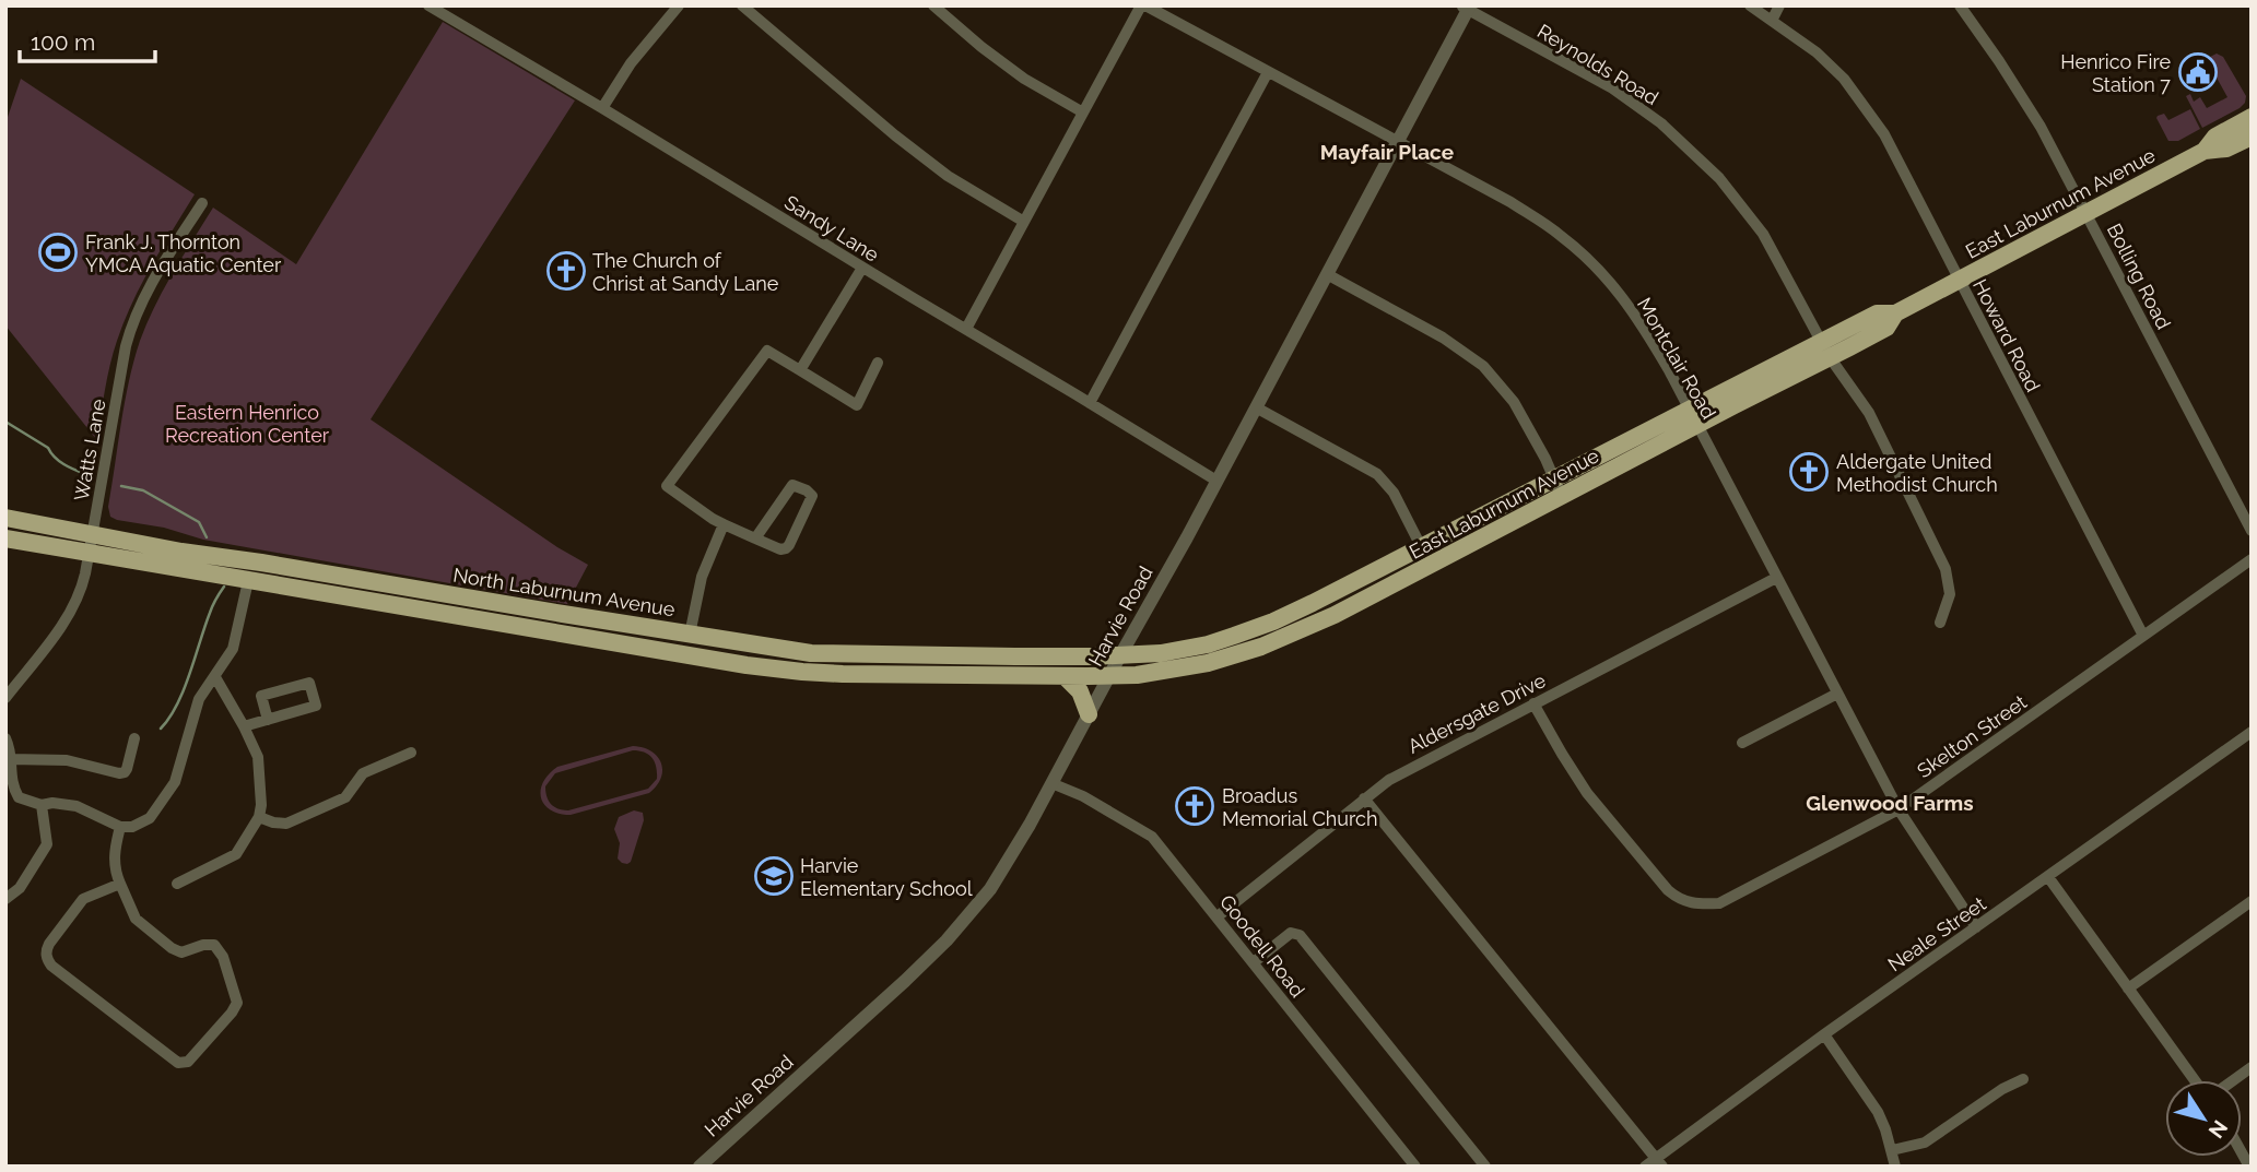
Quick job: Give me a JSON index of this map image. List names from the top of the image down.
{
  "streets": {
    "main road": ["East Laburnum Avenue", "North Laburnum Avenue"],
    "street": [
      "Reynolds Road",
      "Sandy Lane",
      "Bolling Road",
      "Howard Road",
      "Montclair Road",
      "Watts Lane",
      "Harvie Road",
      "Aldersgate Drive",
      "Skelton Street",
      "Neale Street",
      "Goodell Road"
    ]
  },
  "crossings": [
    ["Reynolds Road", "East Laburnum Avenue"],
    ["Reynolds Road", "Harvie Road"],
    ["East Laburnum Avenue", "Bolling Road"],
    ["East Laburnum Avenue", "Howard Road"],
    ["East Laburnum Avenue", "Montclair Road"],
    ["East Laburnum Avenue", "North Laburnum Avenue"],
    ["East Laburnum Avenue", "Harvie Road"],
    ["Sandy Lane", "Harvie Road"],
    ["Howard Road", "Skelton Street"],
    ["Montclair Road", "Harvie Road"],
    ["Montclair Road", "Aldersgate Drive"],
    ["Montclair Road", "Skelton Street"],
    ["Montclair Road", "Neale Street"],
    ["Watts Lane", "North Laburnum Avenue"],
    ["North Laburnum Avenue", "Harvie Road"],
    ["Harvie Road", "Goodell Road"],
    ["Aldersgate Drive", "Skelton Street"],
    ["Aldersgate Drive", "Goodell Road"]
  ],
  "districts": ["Mayfair Place", "Glenwood Farms"],
  "parks": ["Eastern Henrico Recreation Center"],
  "places": {
    "public building": ["Henrico Fire Station 7"],
    "sports": ["Frank J. Thornton YMCA Aquatic Center"],
    "church": ["The Church of Christ at Sandy Lane", "Aldergate United Methodist Church", "Broadus Memorial Church"],
    "school or university": ["Harvie Elementary School"]
  },
  "scale_bar": "100 m",
  "north": "bottom right"
}
